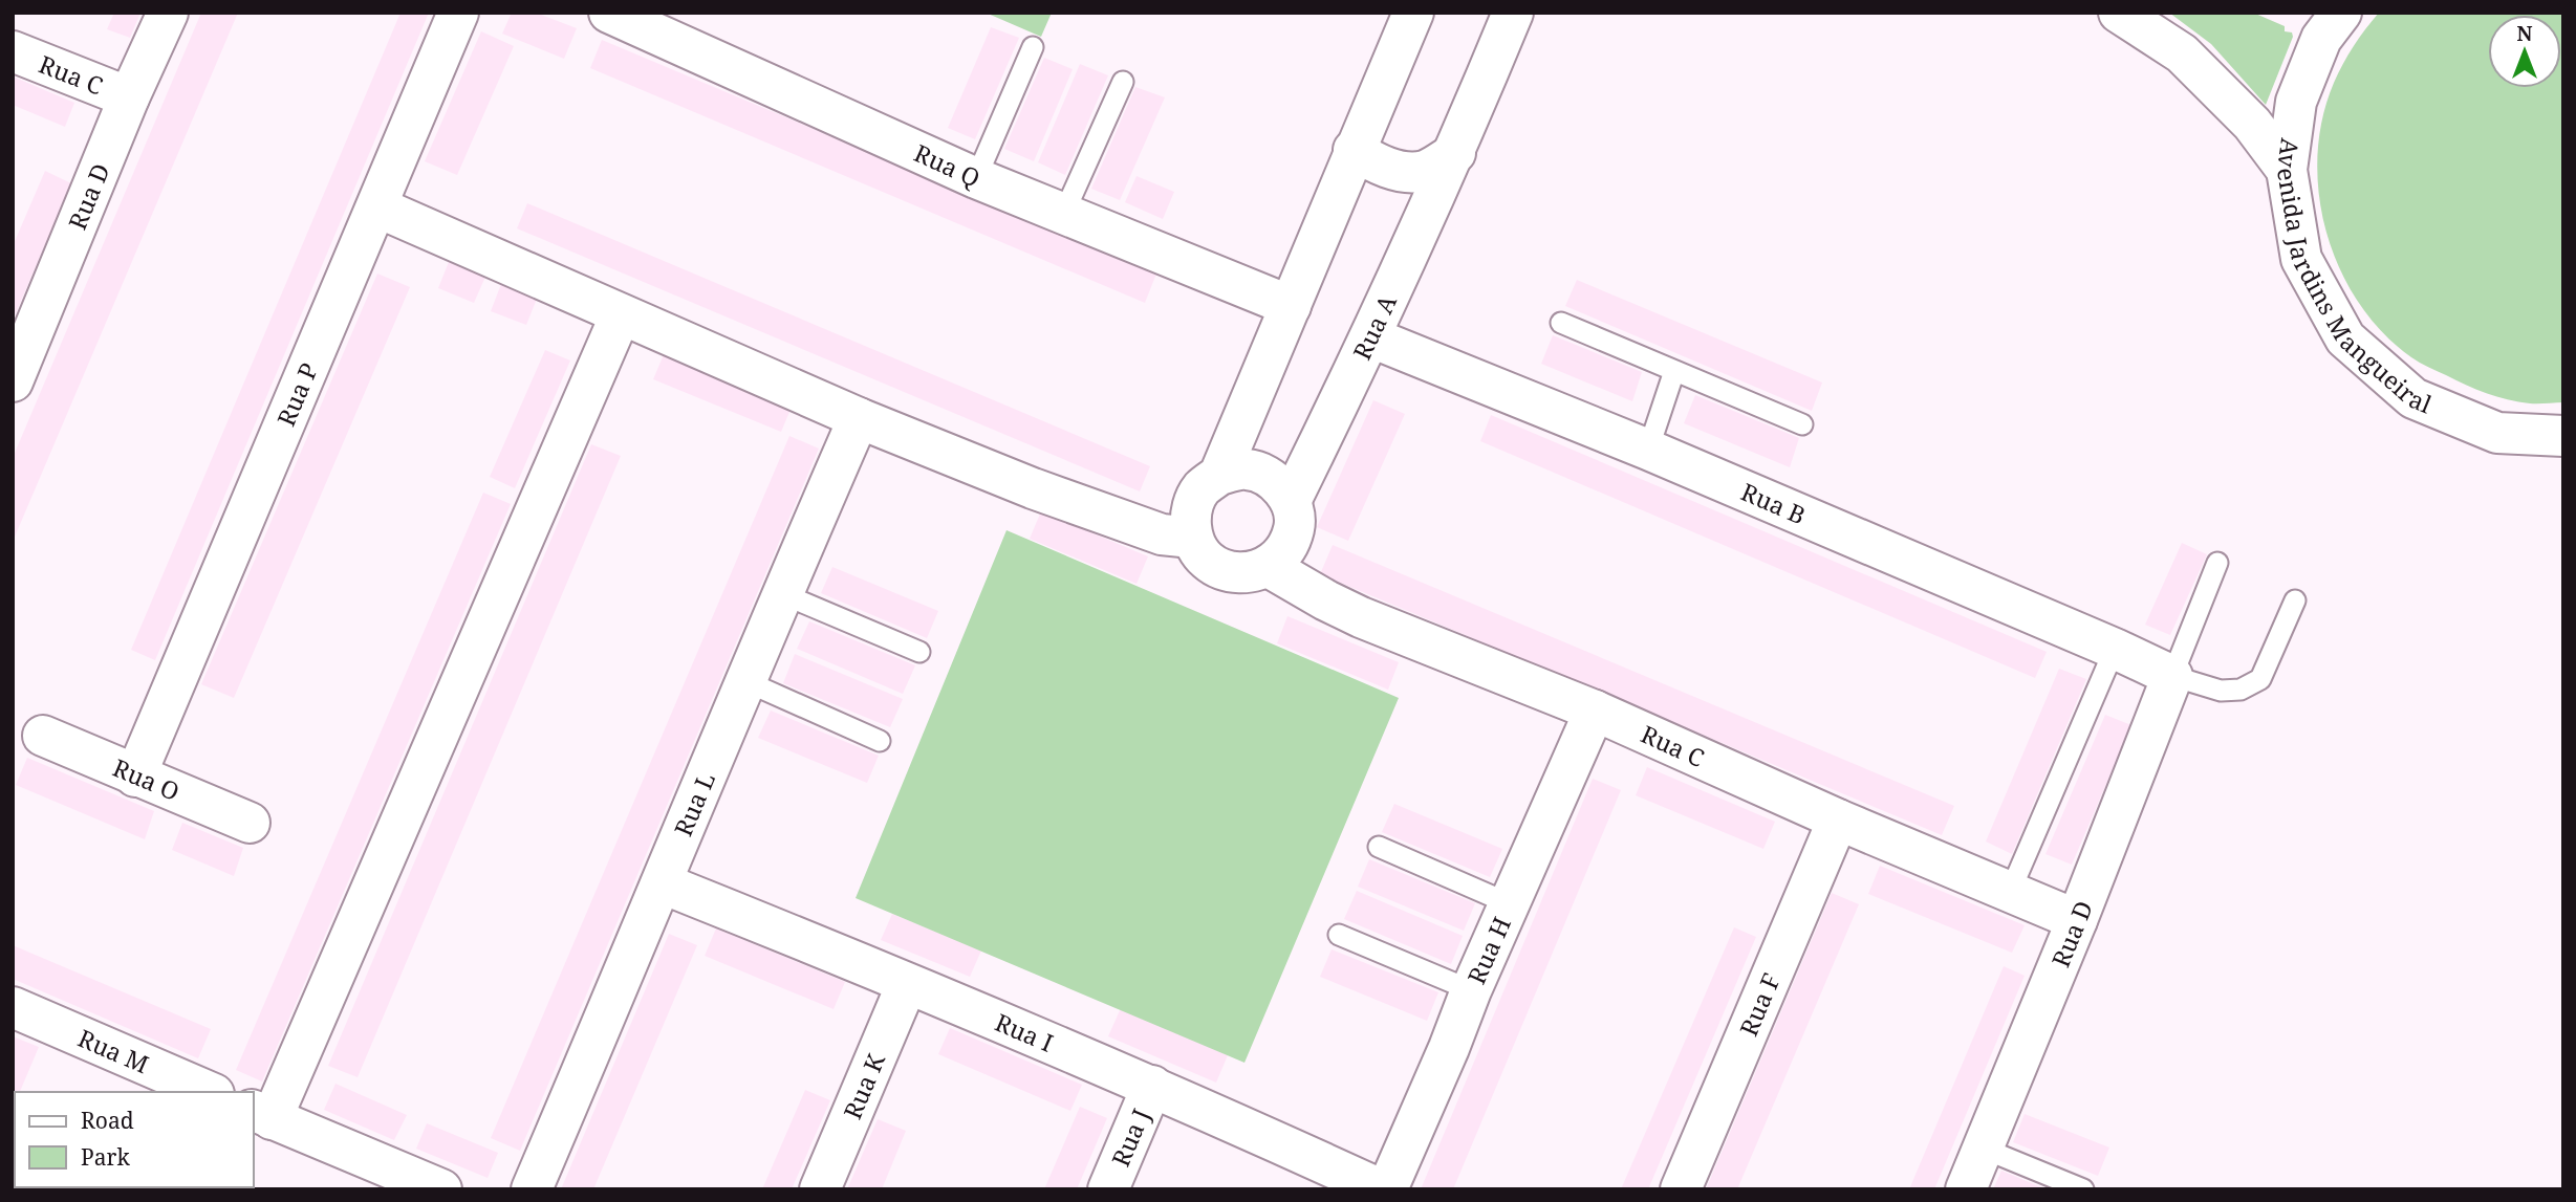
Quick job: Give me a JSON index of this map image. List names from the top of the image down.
{
  "streets": {
    "street": [
      "Rua C",
      "Rua Q",
      "Rua D",
      "Avenida Jardins Mangueiral",
      "Rua A",
      "Rua P",
      "Rua B",
      "Rua O",
      "Rua L",
      "Rua H",
      "Rua F",
      "Rua I",
      "Rua M",
      "Rua K",
      "Rua J"
    ]
  },
  "crossings": [
    ["Rua C", "Rua D"],
    ["Rua C", "Rua A"],
    ["Rua C", "Rua H"],
    ["Rua C", "Rua F"],
    ["Rua D", "Rua B"],
    ["Rua A", "Rua B"],
    ["Rua P", "Rua O"],
    ["Rua L", "Rua I"],
    ["Rua I", "Rua K"],
    ["Rua I", "Rua J"]
  ],
  "legend": ["Road", "Park"],
  "north": "top"
}
